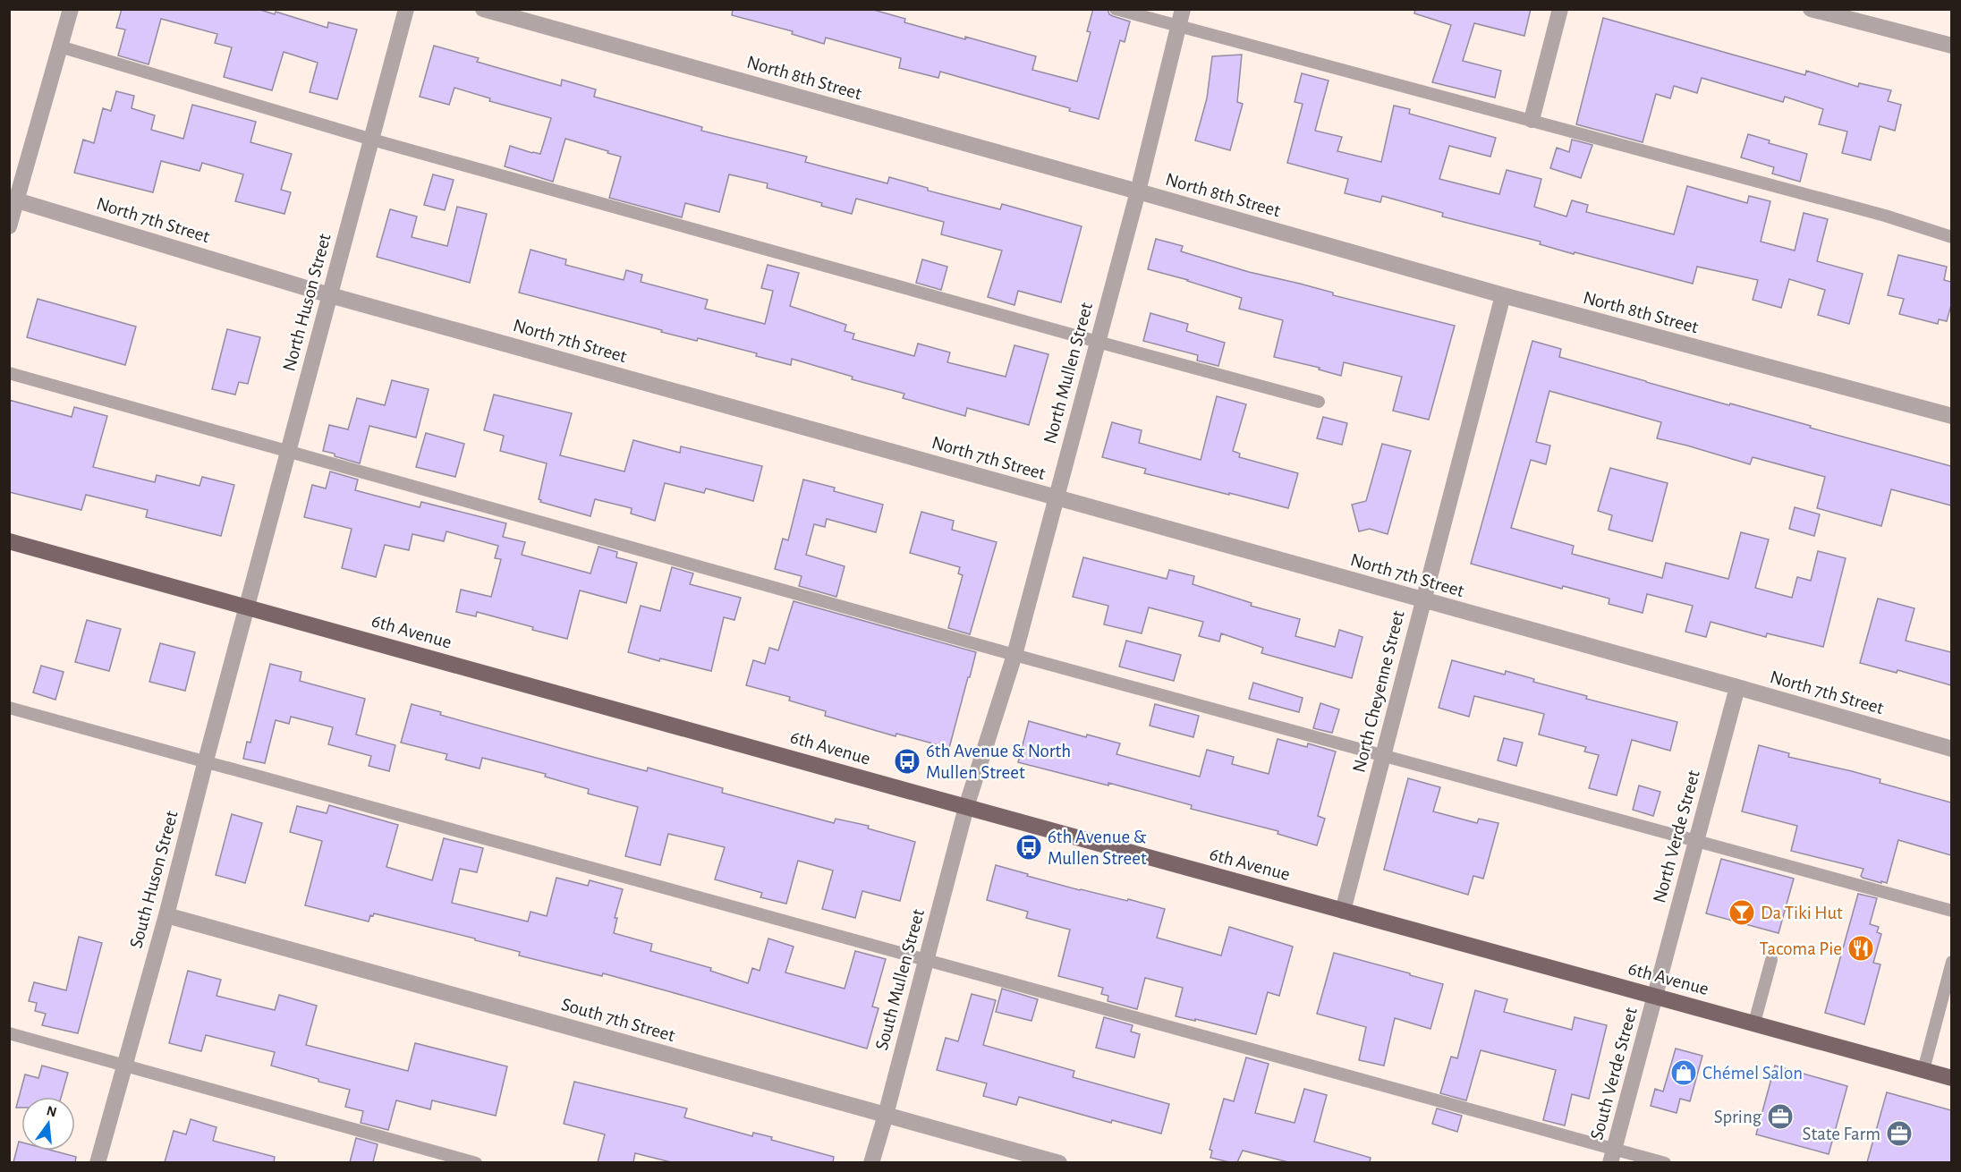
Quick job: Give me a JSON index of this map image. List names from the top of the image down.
{
  "streets": {
    "main road": ["6th Avenue"],
    "street": [
      "North 8th Street",
      "North 7th Street",
      "North Huson Street",
      "North Mullen Street",
      "North Cheyenne Street",
      "North Verde Street",
      "South Huson Street",
      "South Mullen Street",
      "South 7th Street",
      "South Verde Street"
    ]
  },
  "crossings": [
    ["North 8th Street", "North Mullen Street"],
    ["North 8th Street", "North Cheyenne Street"],
    ["North 7th Street", "North Huson Street"],
    ["North 7th Street", "North Mullen Street"],
    ["North 7th Street", "North Cheyenne Street"],
    ["North 7th Street", "North Verde Street"],
    ["North Huson Street", "6th Avenue"],
    ["North Huson Street", "South Huson Street"],
    ["North Mullen Street", "6th Avenue"],
    ["North Mullen Street", "South Mullen Street"],
    ["6th Avenue", "North Cheyenne Street"],
    ["6th Avenue", "North Verde Street"],
    ["6th Avenue", "South Huson Street"],
    ["6th Avenue", "South Mullen Street"],
    ["6th Avenue", "South Verde Street"],
    ["North Verde Street", "South Verde Street"],
    ["South Huson Street", "South 7th Street"],
    ["South Mullen Street", "South 7th Street"]
  ],
  "places": {
    "bus stop": ["6th Avenue & North Mullen Street", "6th Avenue & Mullen Street"],
    "bar": ["Da Tiki Hut"],
    "restaurant": ["Tacoma Pie"],
    "shop": ["Chémel Salon"],
    "office": ["Spring", "State Farm"]
  },
  "north": "top"
}
